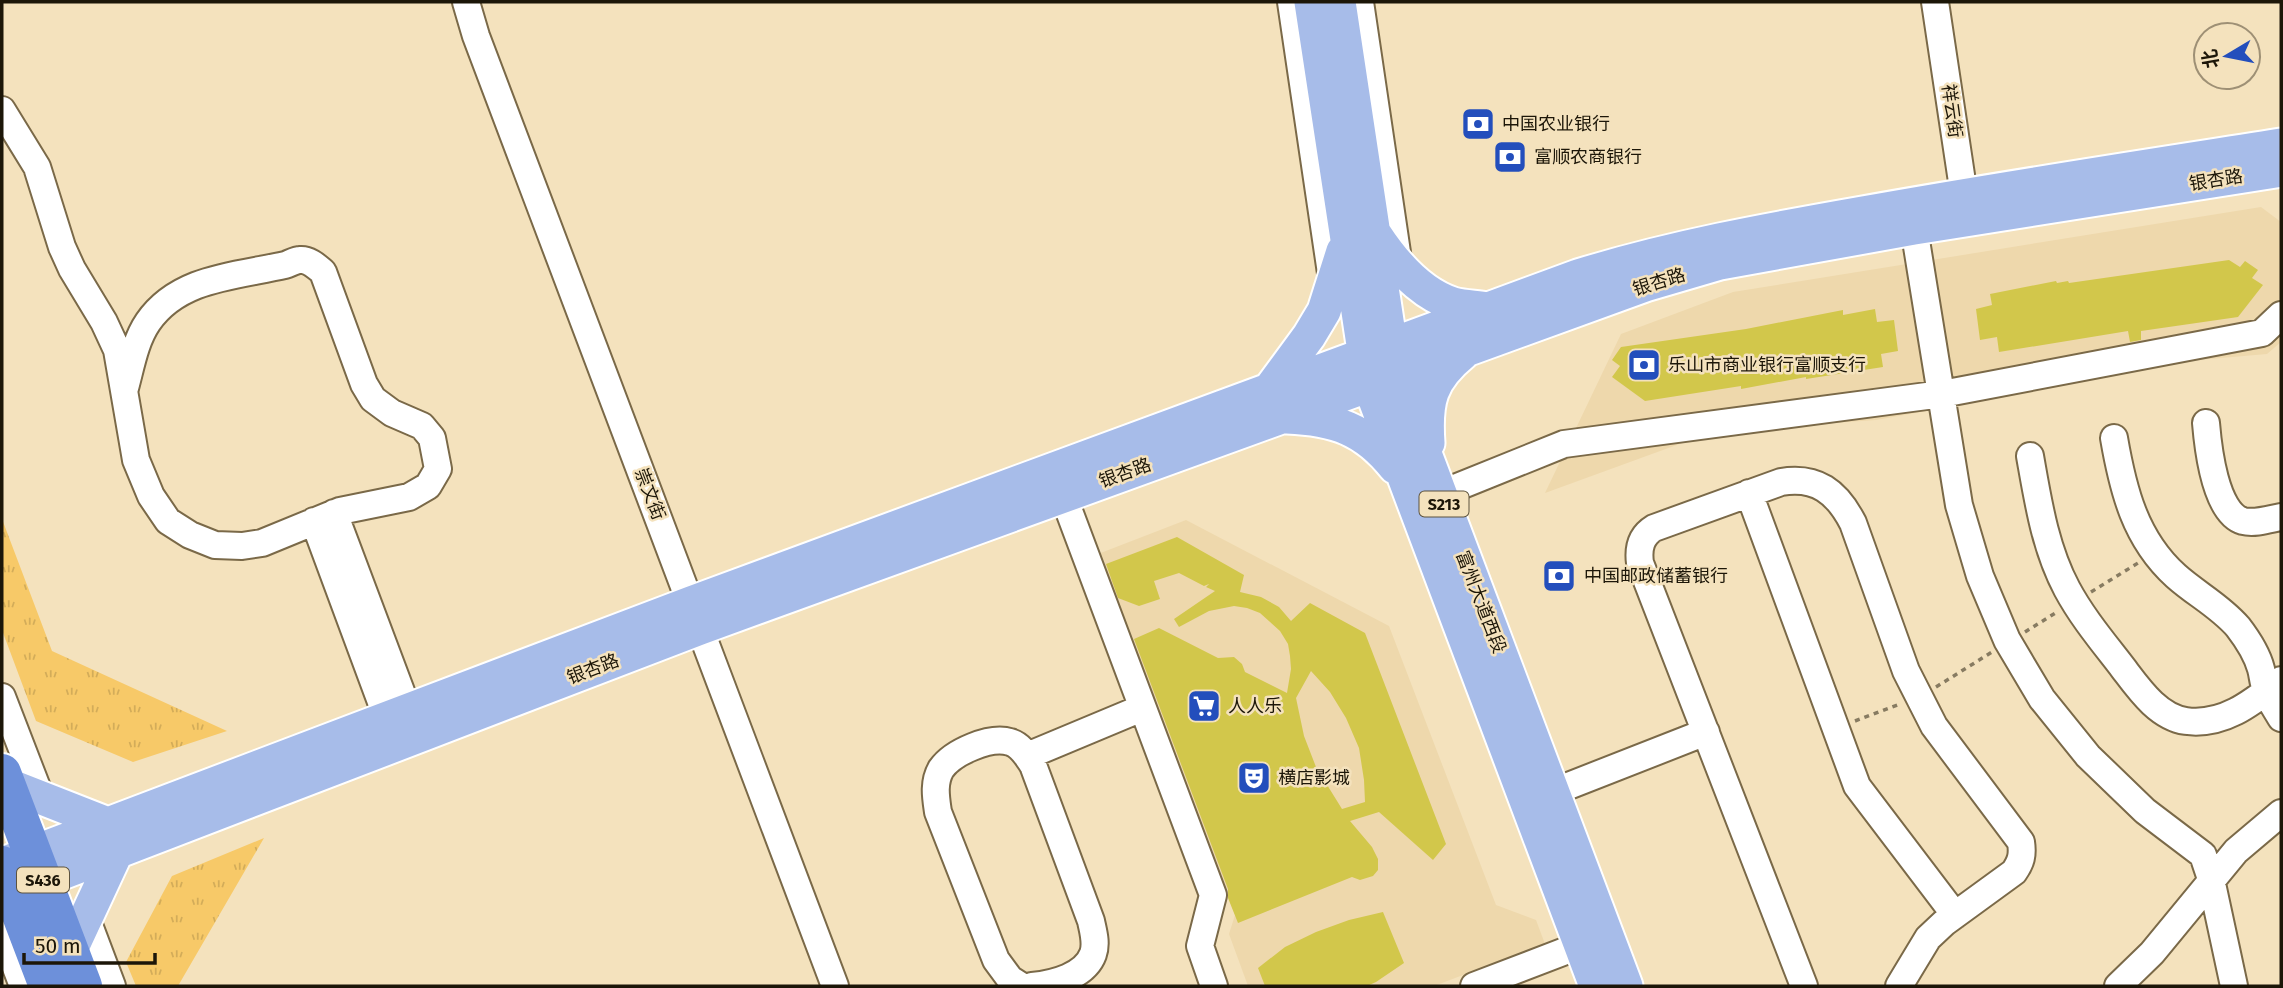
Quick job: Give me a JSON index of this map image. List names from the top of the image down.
{
  "streets": {
    "highway": ["S436"],
    "main road": ["银杏路", "S213", "富州大道西段"],
    "street": ["祥云街", "崇文街"]
  },
  "crossings": [
    ["祥云街", "银杏路"],
    ["银杏路", "崇文街"],
    ["银杏路", "富州大道西段"],
    ["银杏路", "S436"]
  ],
  "places": {
    "bank": [
      "中国农业银行",
      "富顺农商银行",
      "乐山市商业银行富顺支行",
      "中国邮政储蓄银行"
    ],
    "supermarket": ["人人乐"],
    "theatre": ["横店影城"]
  },
  "scale_bar": "50 m",
  "north": "left"
}
